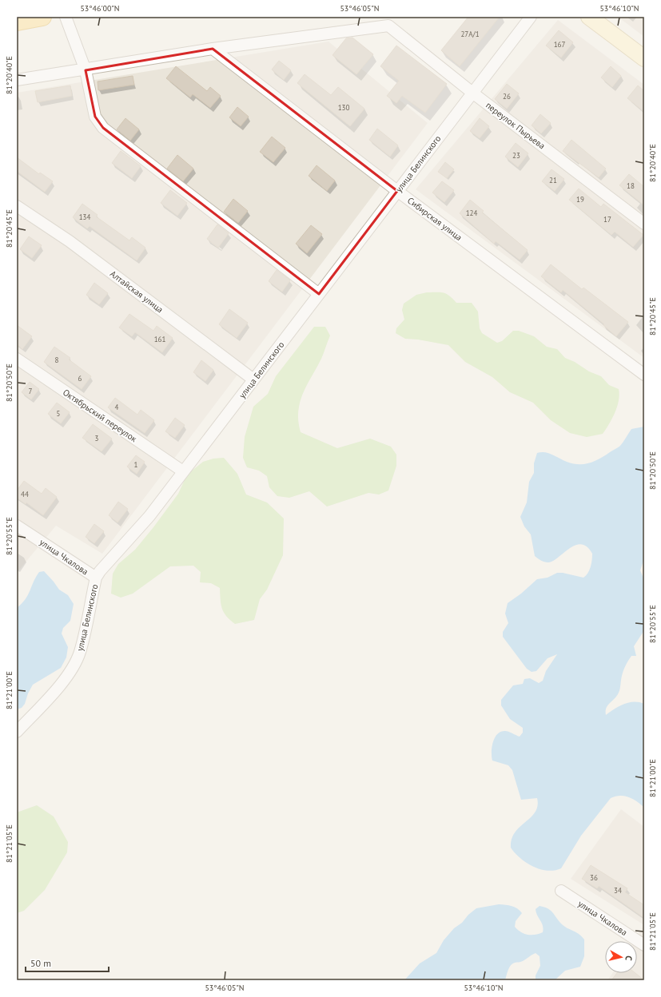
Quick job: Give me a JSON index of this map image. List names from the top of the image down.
{
  "streets": {
    "street": [
      "переулок Пырьева",
      "улица Белинского",
      "Сибирская улица",
      "Алтайская улица",
      "Октябрьский переулок",
      "улица Чкалова"
    ]
  },
  "crossings": [
    ["переулок Пырьева", "улица Белинского"],
    ["переулок Пырьева", "Сибирская улица"],
    ["улица Белинского", "Сибирская улица"],
    ["улица Белинского", "Алтайская улица"],
    ["улица Белинского", "Октябрьский переулок"],
    ["улица Белинского", "улица Чкалова"]
  ],
  "house_numbers": [
    "27А/1",
    "167",
    "26",
    "130",
    "23",
    "21",
    "18",
    "19",
    "124",
    "134",
    "17",
    "161",
    "8",
    "6",
    "7",
    "4",
    "5",
    "3",
    "1",
    "44",
    "36",
    "34"
  ],
  "scale_bar": "50 m",
  "north": "right",
  "coordinates": [
    "53°46'00\"N",
    "53°46'05\"N",
    "53°46'10\"N",
    "81°20'40\"E",
    "81°20'45\"E",
    "81°20'50\"E",
    "81°20'55\"E",
    "81°21'00\"E",
    "81°21'05\"E"
  ]
}
